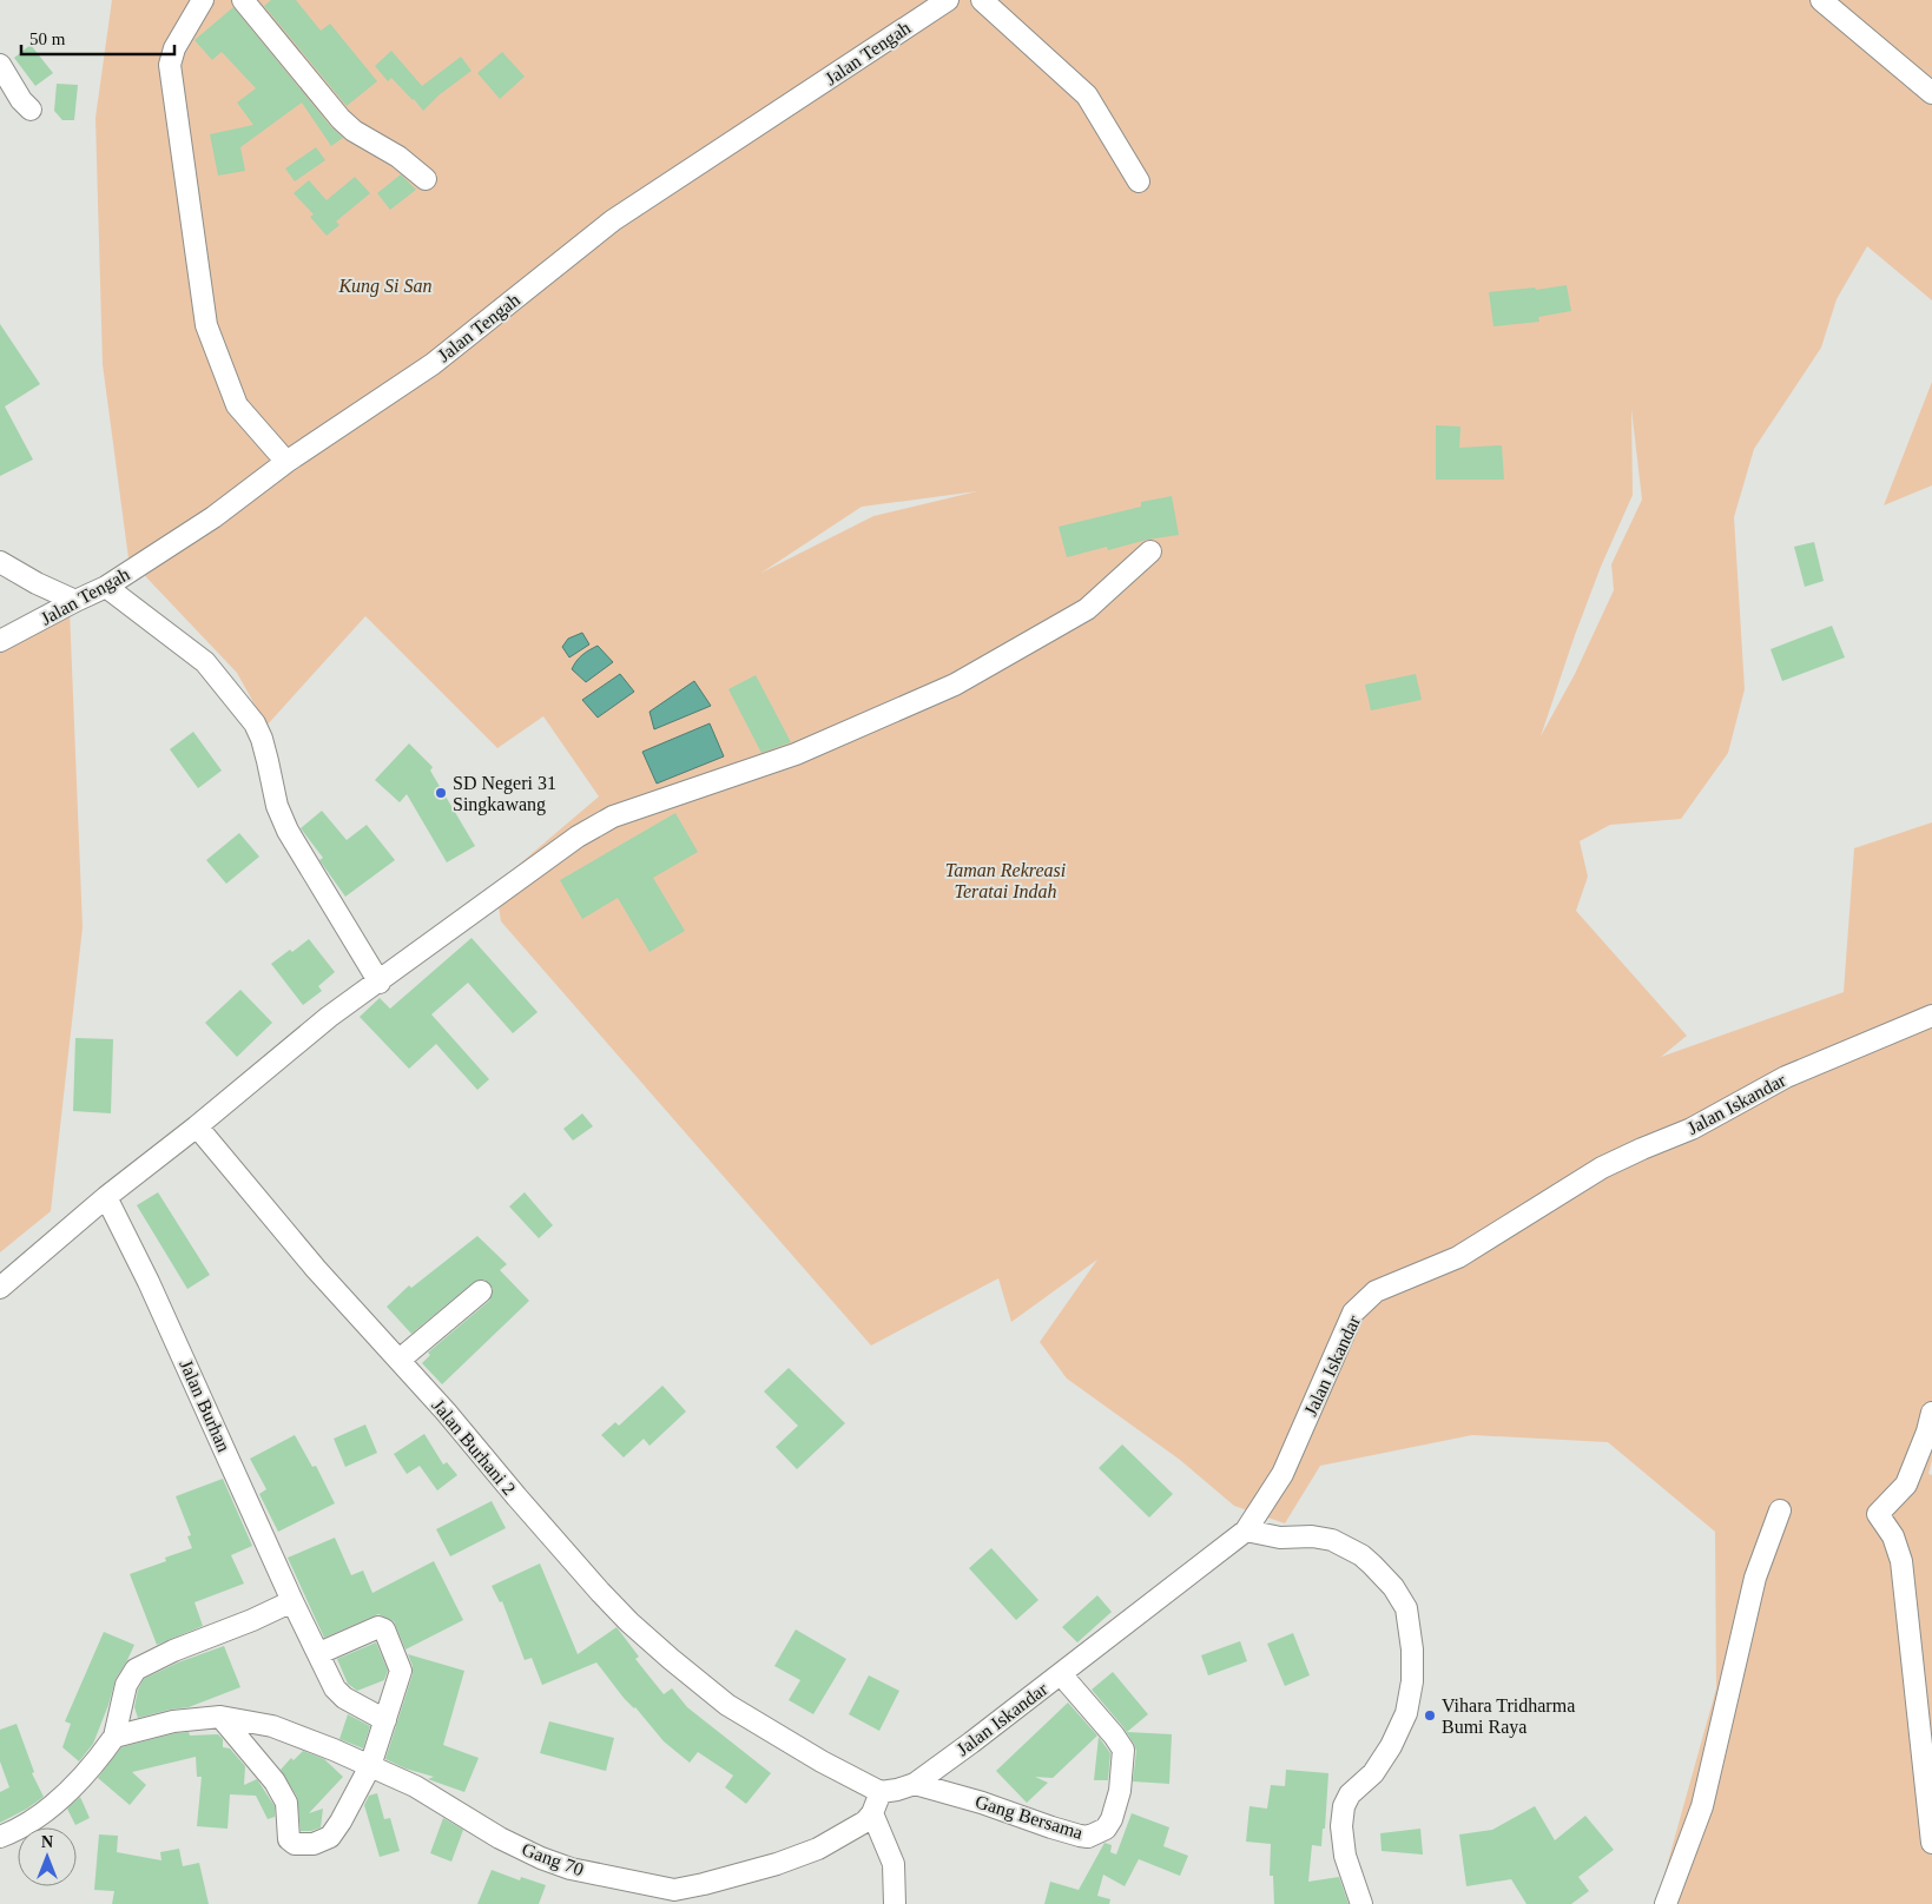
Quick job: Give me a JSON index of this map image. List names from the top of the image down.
{
  "streets": {
    "street": [
      "Jalan Tengah",
      "Jalan Iskandar",
      "Jalan Burhan",
      "Jalan Burhani 2",
      "Gang Bersama",
      "Gang 70"
    ]
  },
  "crossings": [
    ["Jalan Iskandar", "Jalan Burhani 2"],
    ["Jalan Iskandar", "Gang Bersama"]
  ],
  "parks": ["Kung Si San", "Taman Rekreasi Teratai Indah"],
  "places": ["SD Negeri 31 Singkawang", "Vihara Tridharma Bumi Raya"],
  "scale_bar": "50 m",
  "north": "top"
}
